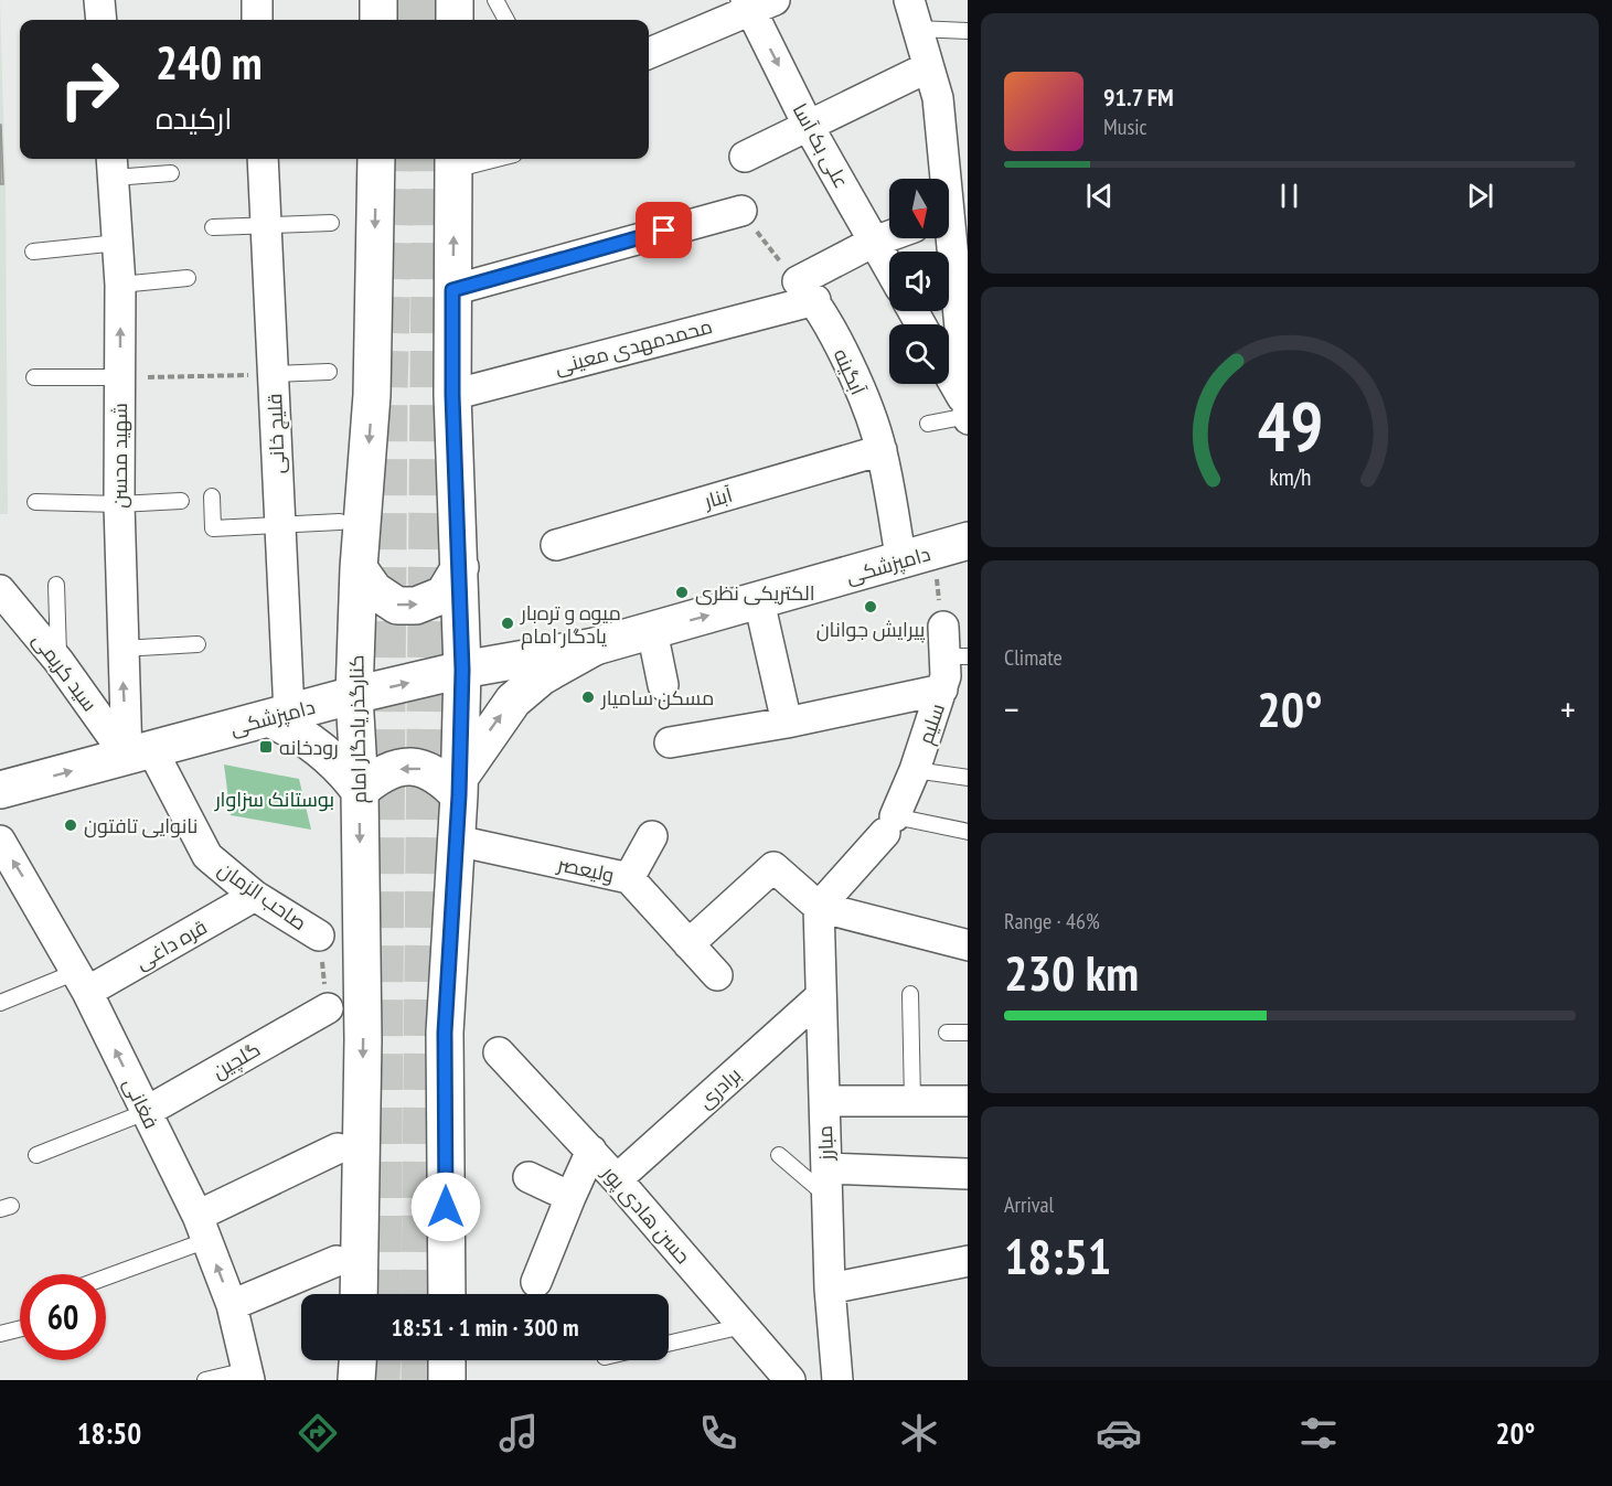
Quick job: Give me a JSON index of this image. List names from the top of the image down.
{
  "streets": {
    "main road": ["دامپزشکی", "کنارگذر یادگار امام"],
    "street": [
      "علی بک آسا",
      "محمدمهدی معینی",
      "آبگینه",
      "قلیچ خانی",
      "شهید محسن",
      "آبنار",
      "سید کریمی",
      "سلیم",
      "ولیعصر",
      "صاحب الزمان",
      "قره داغی",
      "گلچین",
      "برادری",
      "فغانی",
      "مبارز",
      "حسن هادی پور"
    ]
  },
  "crossings": [
    ["علی بک آسا", "محمدمهدی معینی"],
    ["محمدمهدی معینی", "آبگینه"],
    ["آبگینه", "آبنار"],
    ["آبگینه", "دامپزشکی"],
    ["قلیچ خانی", "دامپزشکی"],
    ["شهید محسن", "دامپزشکی"],
    ["شهید محسن", "سید کریمی"],
    ["شهید محسن", "صاحب الزمان"],
    ["دامپزشکی", "سید کریمی"],
    ["دامپزشکی", "کنارگذر یادگار امام"],
    ["دامپزشکی", "صاحب الزمان"],
    ["سید کریمی", "صاحب الزمان"],
    ["سلیم", "مبارز"],
    ["صاحب الزمان", "قره داغی"],
    ["قره داغی", "فغانی"],
    ["گلچین", "فغانی"],
    ["برادری", "مبارز"],
    ["برادری", "حسن هادی پور"]
  ],
  "one_way": ["دامپزشکی", "فغانی"],
  "parks": ["بوستانک سزاوار"],
  "places": {
    "other": [
      "الکتریکی نظری",
      "پیرایش جوانان",
      "میوه و تره‌بار یادگار امام",
      "مسکن سامیار",
      "نانوایی تافتون"
    ],
    "transit": ["رودخانه"]
  },
  "north": "bottom",
  "page": {
    "turn": ["240 m", "ارکیده"],
    "song": ["91.7 FM", "Music"],
    "tile": [
      "Climate",
      ["Range · 46%", "230 km"],
      ["Arrival", "18:51"]
    ],
    "heat": ["−", "20°", "+"],
    "limit": "60",
    "trip": "18:51 · 1 min · 300 m",
    "tabs": ["18:50", "20°"],
    "gauge": ["49", "km/h"]
  }
}
